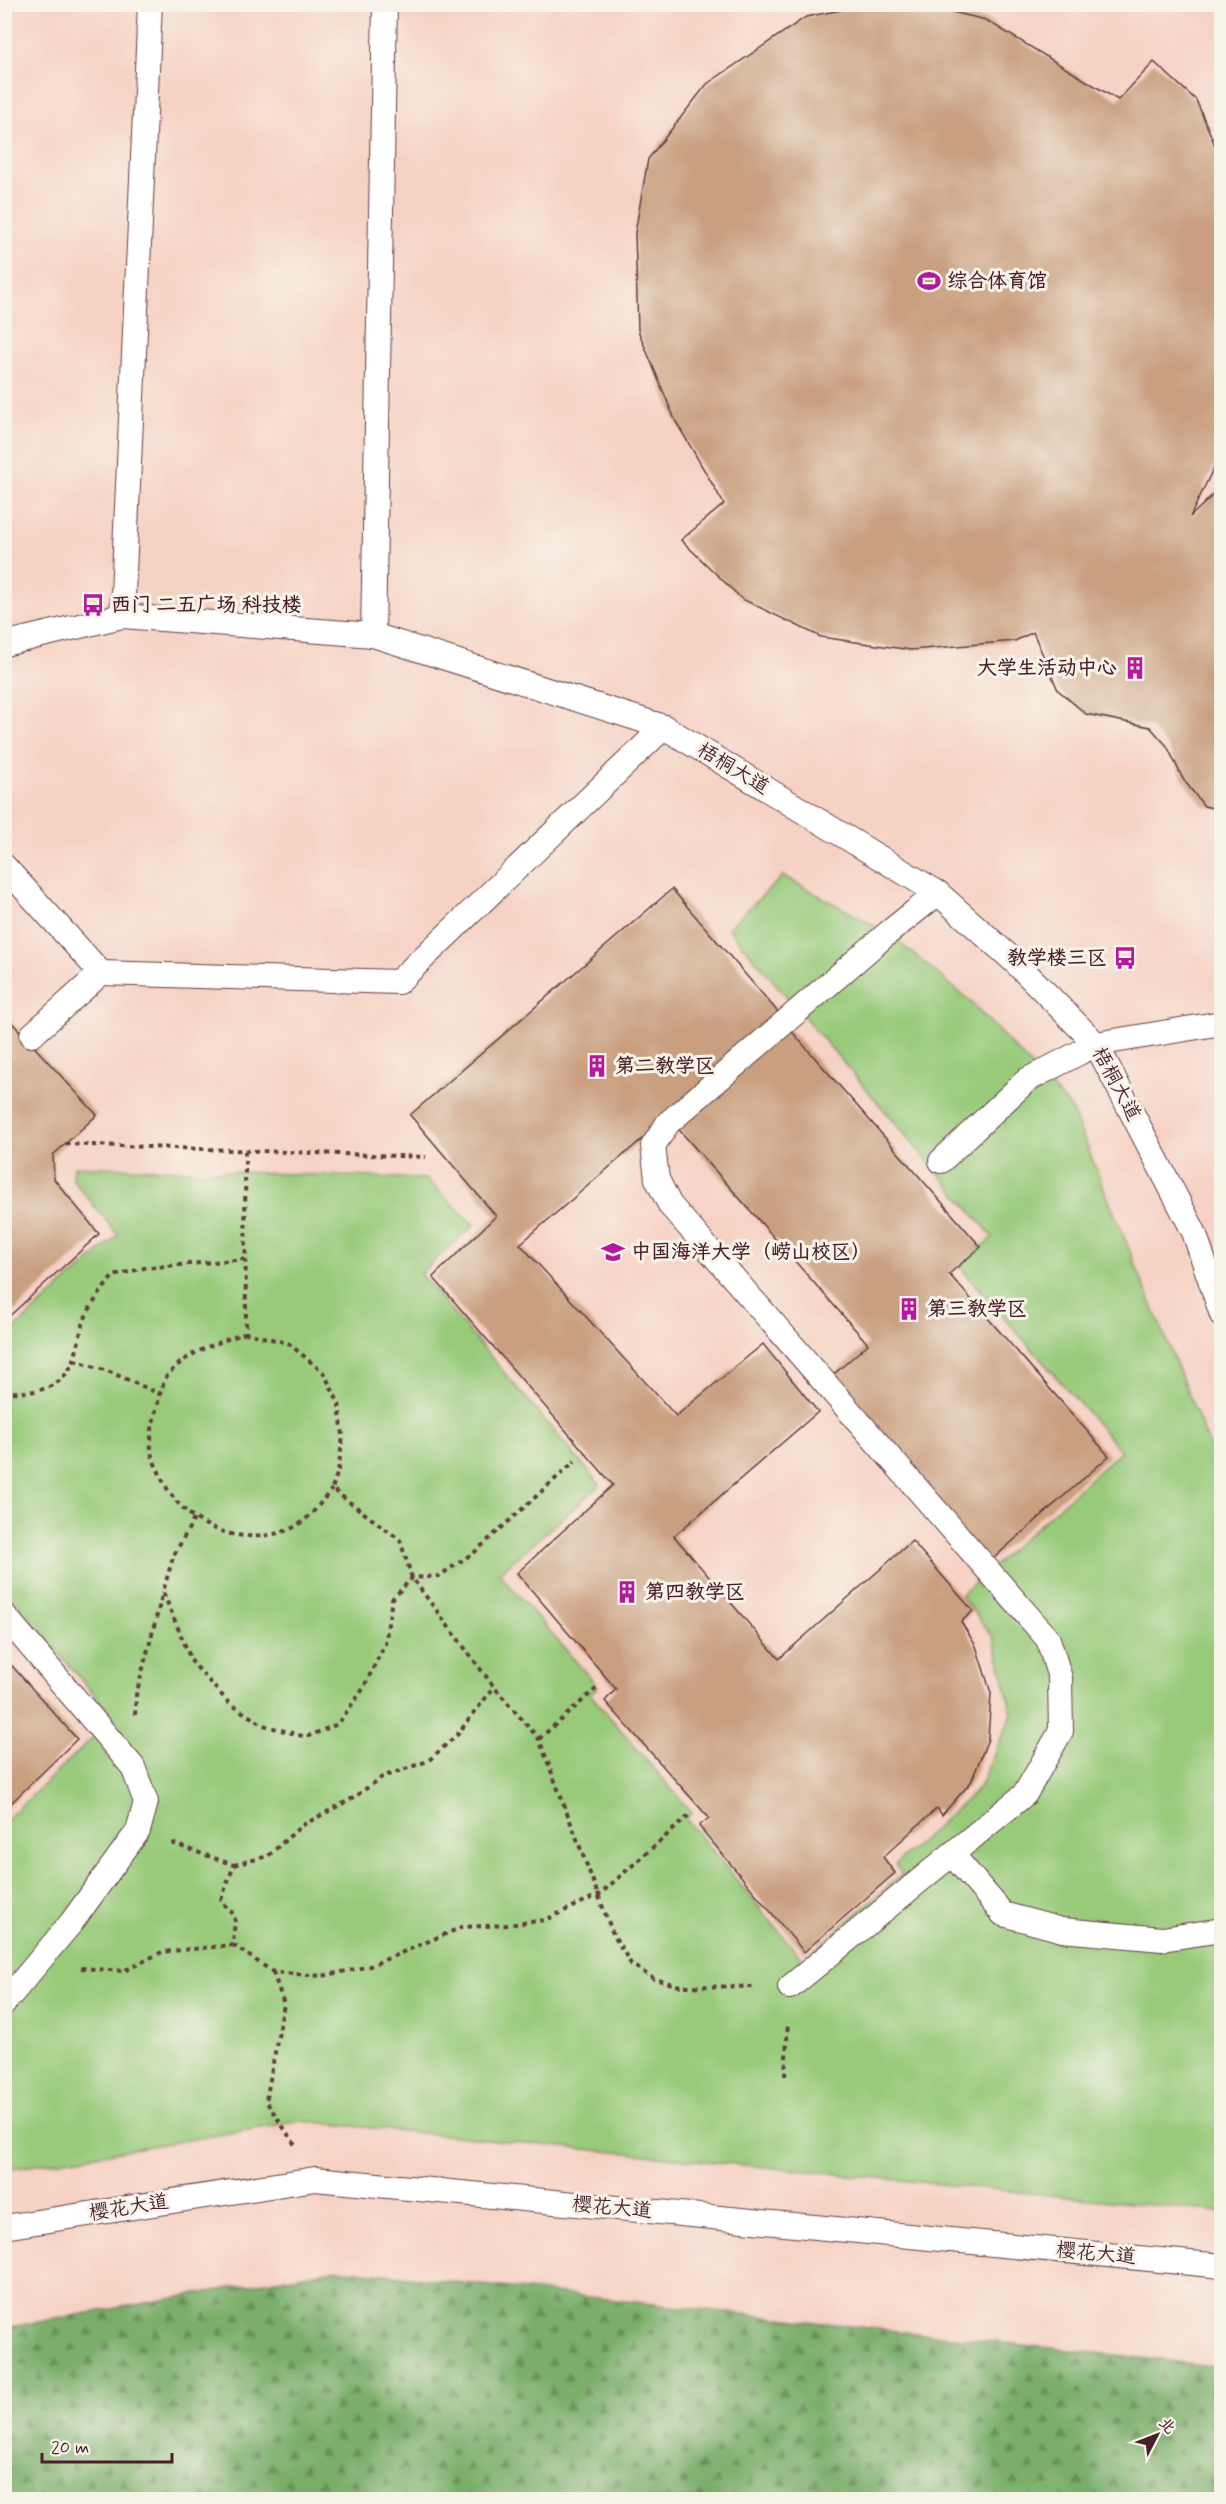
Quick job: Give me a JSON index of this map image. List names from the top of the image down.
{
  "streets": {
    "lane": ["梧桐大道", "樱花大道"]
  },
  "places": {
    "sports": ["综合体育馆"],
    "bus stop": ["西门 二五广场 科技楼", "教学楼三区"],
    "building": [
      "大学生活动中心",
      "第二教学区",
      "第三教学区",
      "第四教学区"
    ],
    "school or university": ["中国海洋大学（崂山校区）"]
  },
  "scale_bar": "20 m",
  "north": "top right"
}
